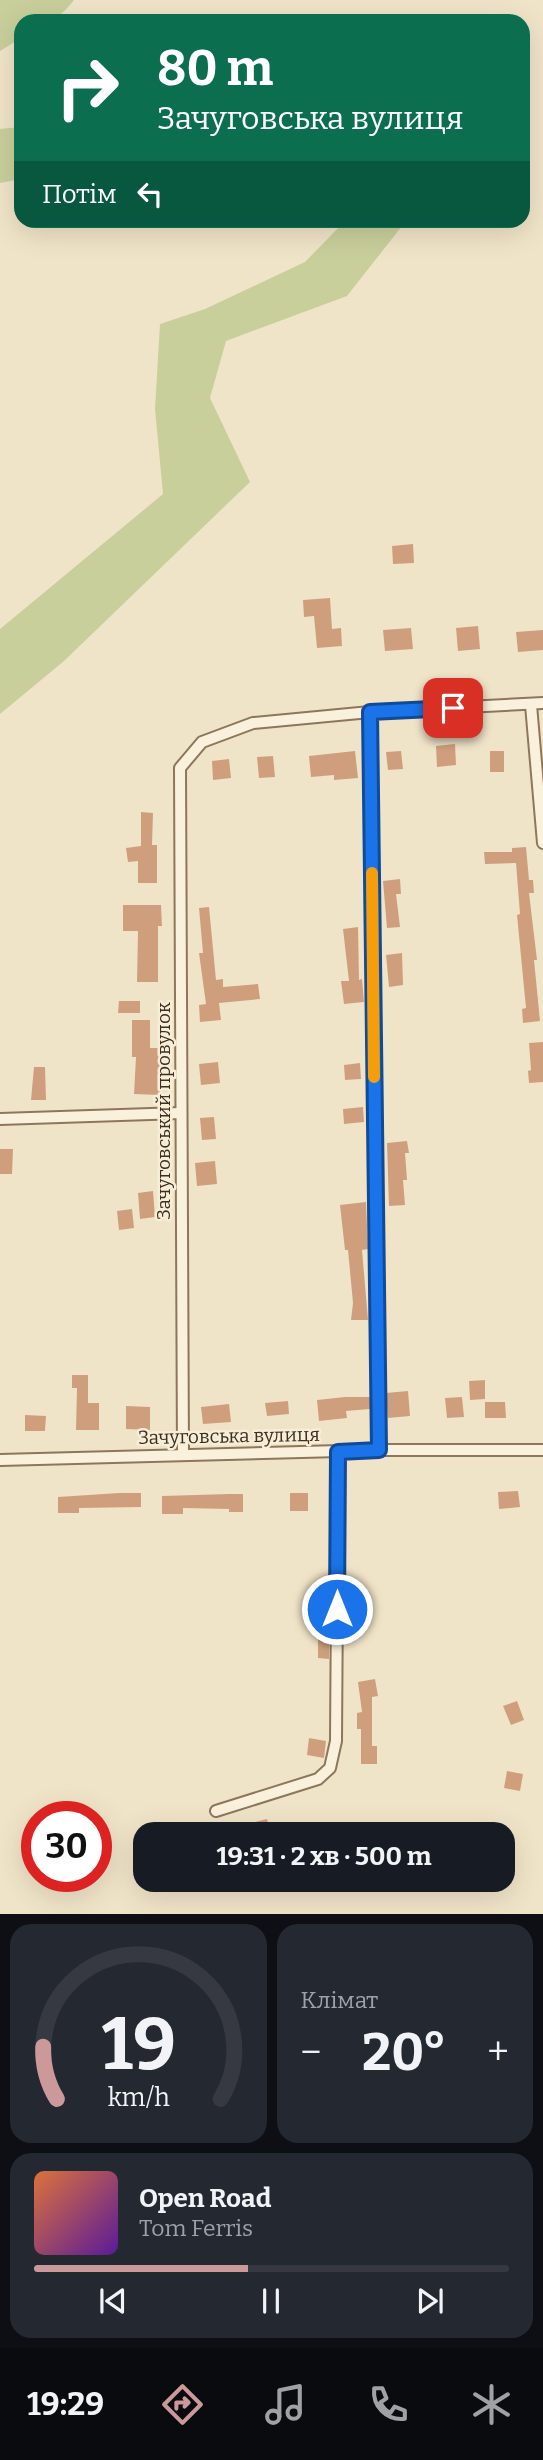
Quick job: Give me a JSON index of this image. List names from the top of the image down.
{
  "streets": {
    "street": ["Зачуговський провулок", "Зачуговська вулиця"]
  },
  "crossings": [
    ["Зачуговський провулок", "Зачуговська вулиця"]
  ],
  "page": {
    "turn": ["80 m", "Зачуговська вулиця"],
    "then": "Потім",
    "limit": "30",
    "trip": "19:31 · 2 хв · 500 m",
    "tile": "Клімат",
    "heat": ["−", "20°", "+"],
    "song": ["Open Road", "Tom Ferris"],
    "tabs": "19:29",
    "gauge": ["19", "km/h"]
  }
}
